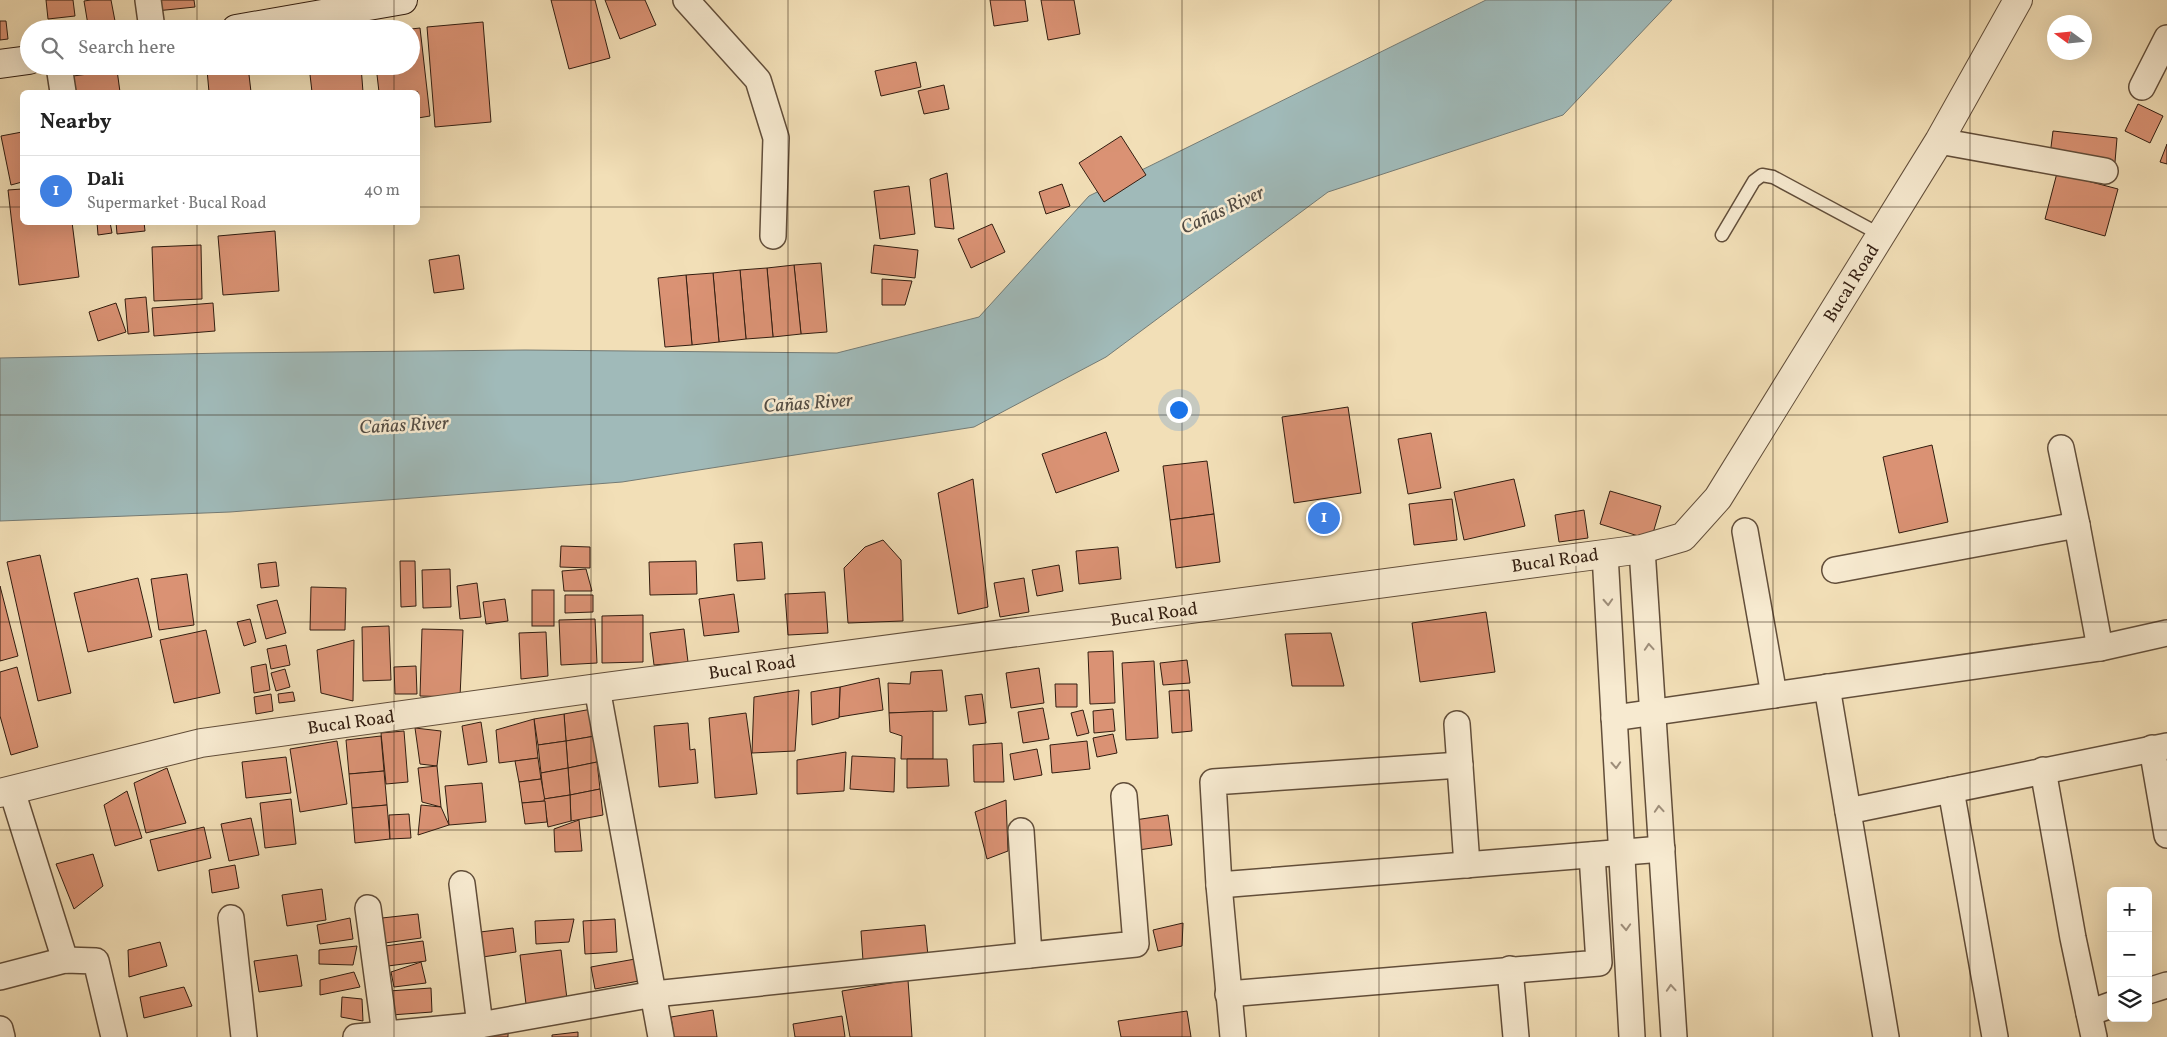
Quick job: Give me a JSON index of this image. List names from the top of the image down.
{
  "streets": {
    "street": ["Bucal Road"]
  },
  "water": ["Cañas River"],
  "north": "left",
  "page": {
    "search": "Search here",
    "heading": "Nearby",
    "list": [
      {
        "mark": "1",
        "name": "Dali",
        "note": "Supermarket · Bucal Road",
        "value": "40 m"
      }
    ],
    "pins": "1",
    "map_buttons": ["+", "−"]
  }
}
